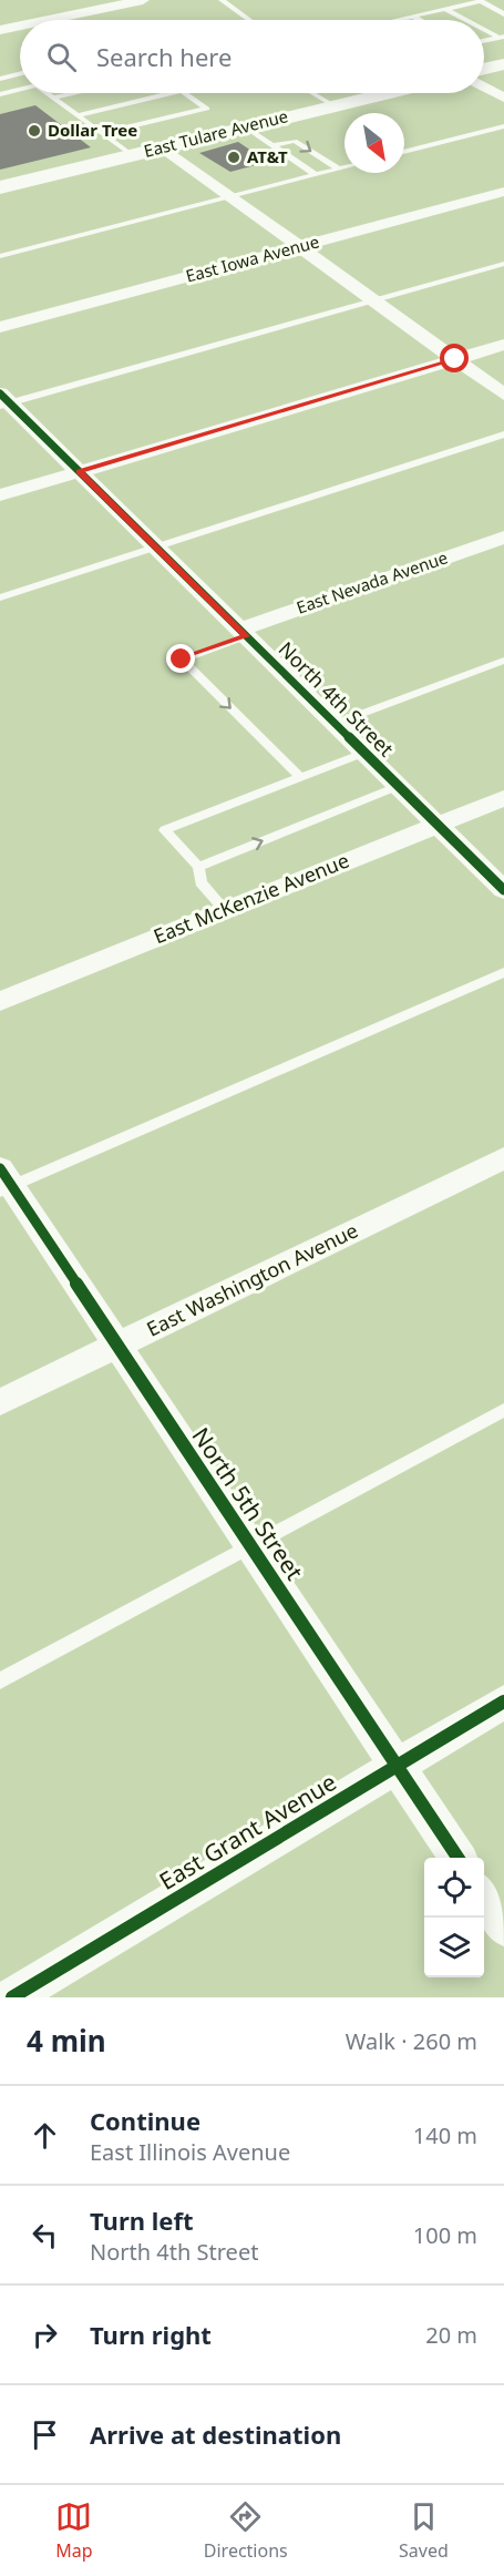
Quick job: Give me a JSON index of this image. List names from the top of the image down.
{
  "streets": {
    "main road": ["East Tulare Avenue"],
    "street": [
      "East Iowa Avenue",
      "East Nevada Avenue",
      "North 4th Street",
      "East McKenzie Avenue",
      "East Washington Avenue",
      "North 5th Street",
      "East Grant Avenue"
    ]
  },
  "crossings": [
    ["East Nevada Avenue", "North 4th Street"],
    ["North 4th Street", "East McKenzie Avenue"],
    ["East Washington Avenue", "North 5th Street"],
    ["North 5th Street", "East Grant Avenue"]
  ],
  "places": ["Dollar Tree", "AT&T"],
  "north": "bottom right",
  "page": {
    "search": "Search here",
    "heading": ["4 min", "Walk · 260 m"],
    "list": [
      ["Continue", "East Illinois Avenue", "140 m"],
      ["Turn left", "North 4th Street", "100 m"],
      ["Turn right", "20 m"],
      "Arrive at destination"
    ],
    "nav": ["Map", "Directions", "Saved"]
  }
}
